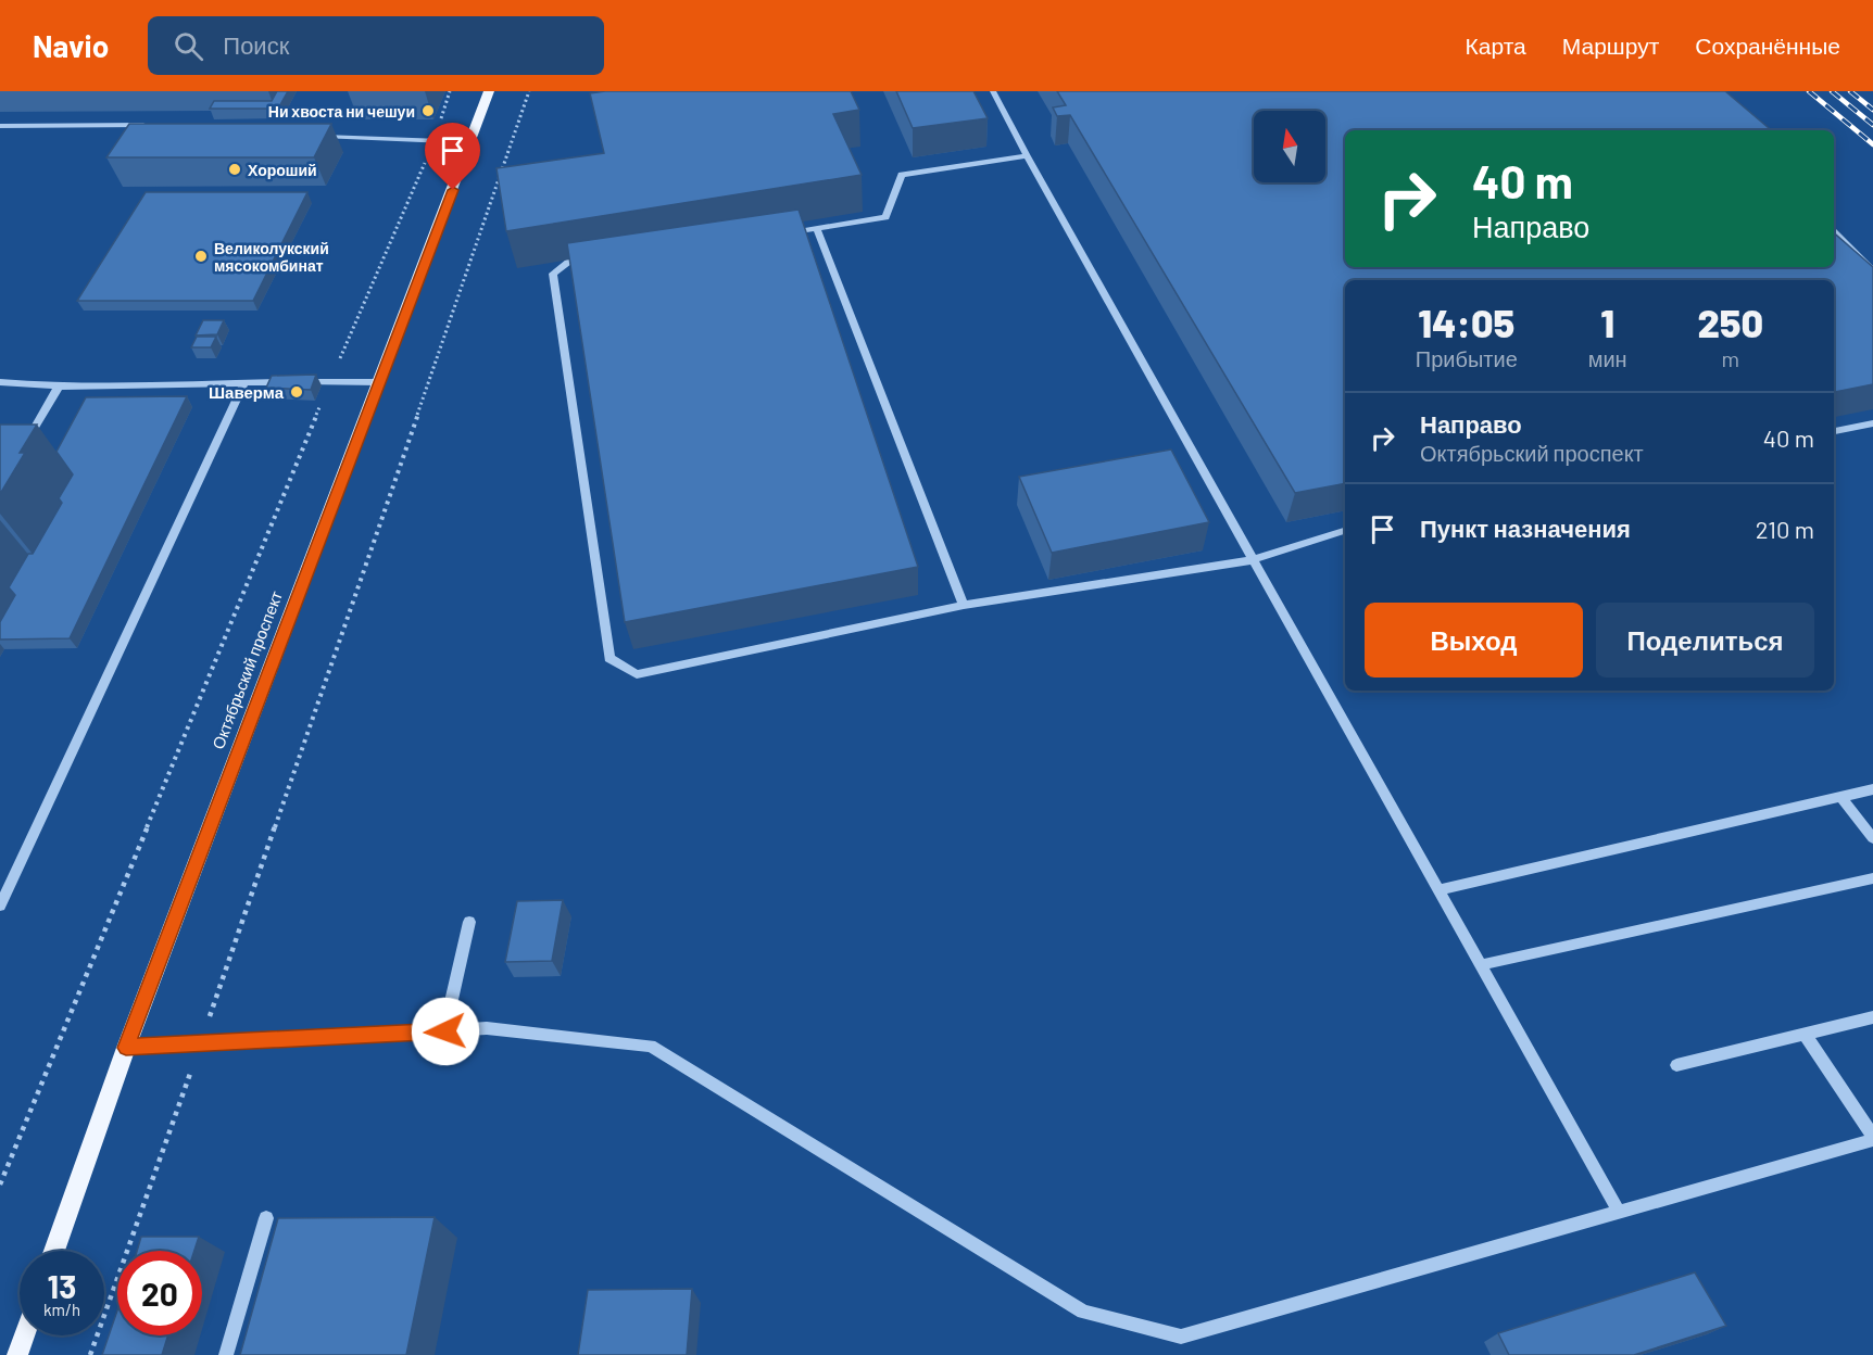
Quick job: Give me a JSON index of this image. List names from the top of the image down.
{
  "streets": {
    "main road": ["Октябрьский проспект"]
  },
  "places": [
    "Ни хвоста ни чешуи",
    "Хороший",
    "Великолукский мясокомбинат",
    "Шаверма"
  ],
  "north": "top",
  "page": {
    "header": "Navio",
    "search": "Поиск",
    "nav": ["Карта", "Маршрут", "Сохранённые"],
    "turn": ["40 m", "Направо"],
    "eta": [
      "14:05",
      "Прибытие",
      "1",
      "мин",
      "250",
      "m"
    ],
    "list": [
      {
        "name": "Направо",
        "note": "Октябрьский проспект",
        "value": "40 m"
      },
      {
        "name": "Пункт назначения",
        "value": "210 m"
      }
    ],
    "buttons": ["Выход", "Поделиться"],
    "speed": "13 km/h",
    "limit": "20"
  }
}
